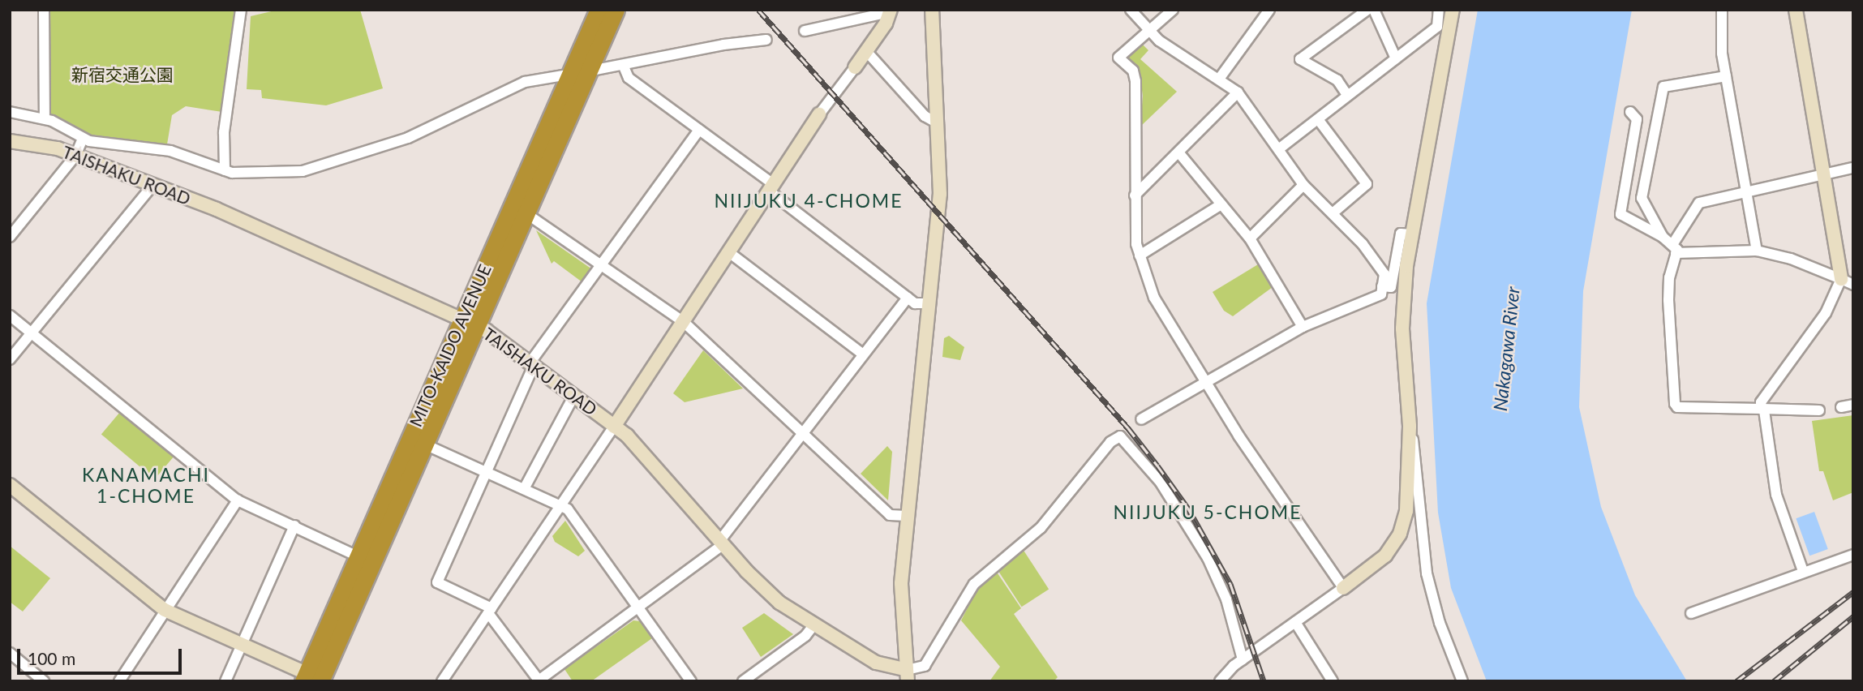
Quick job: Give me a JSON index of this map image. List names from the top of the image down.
{
  "streets": {
    "highway": ["MITO-KAIDO AVENUE"],
    "street": ["TAISHAKU ROAD"]
  },
  "crossings": [
    ["TAISHAKU ROAD", "MITO-KAIDO AVENUE"]
  ],
  "districts": ["NIIJUKU 4-CHOME", "KANAMACHI 1-CHOME", "NIIJUKU 5-CHOME"],
  "water": ["Nakagawa River"],
  "parks": ["新宿交通公園"],
  "scale_bar": "100 m"
}
